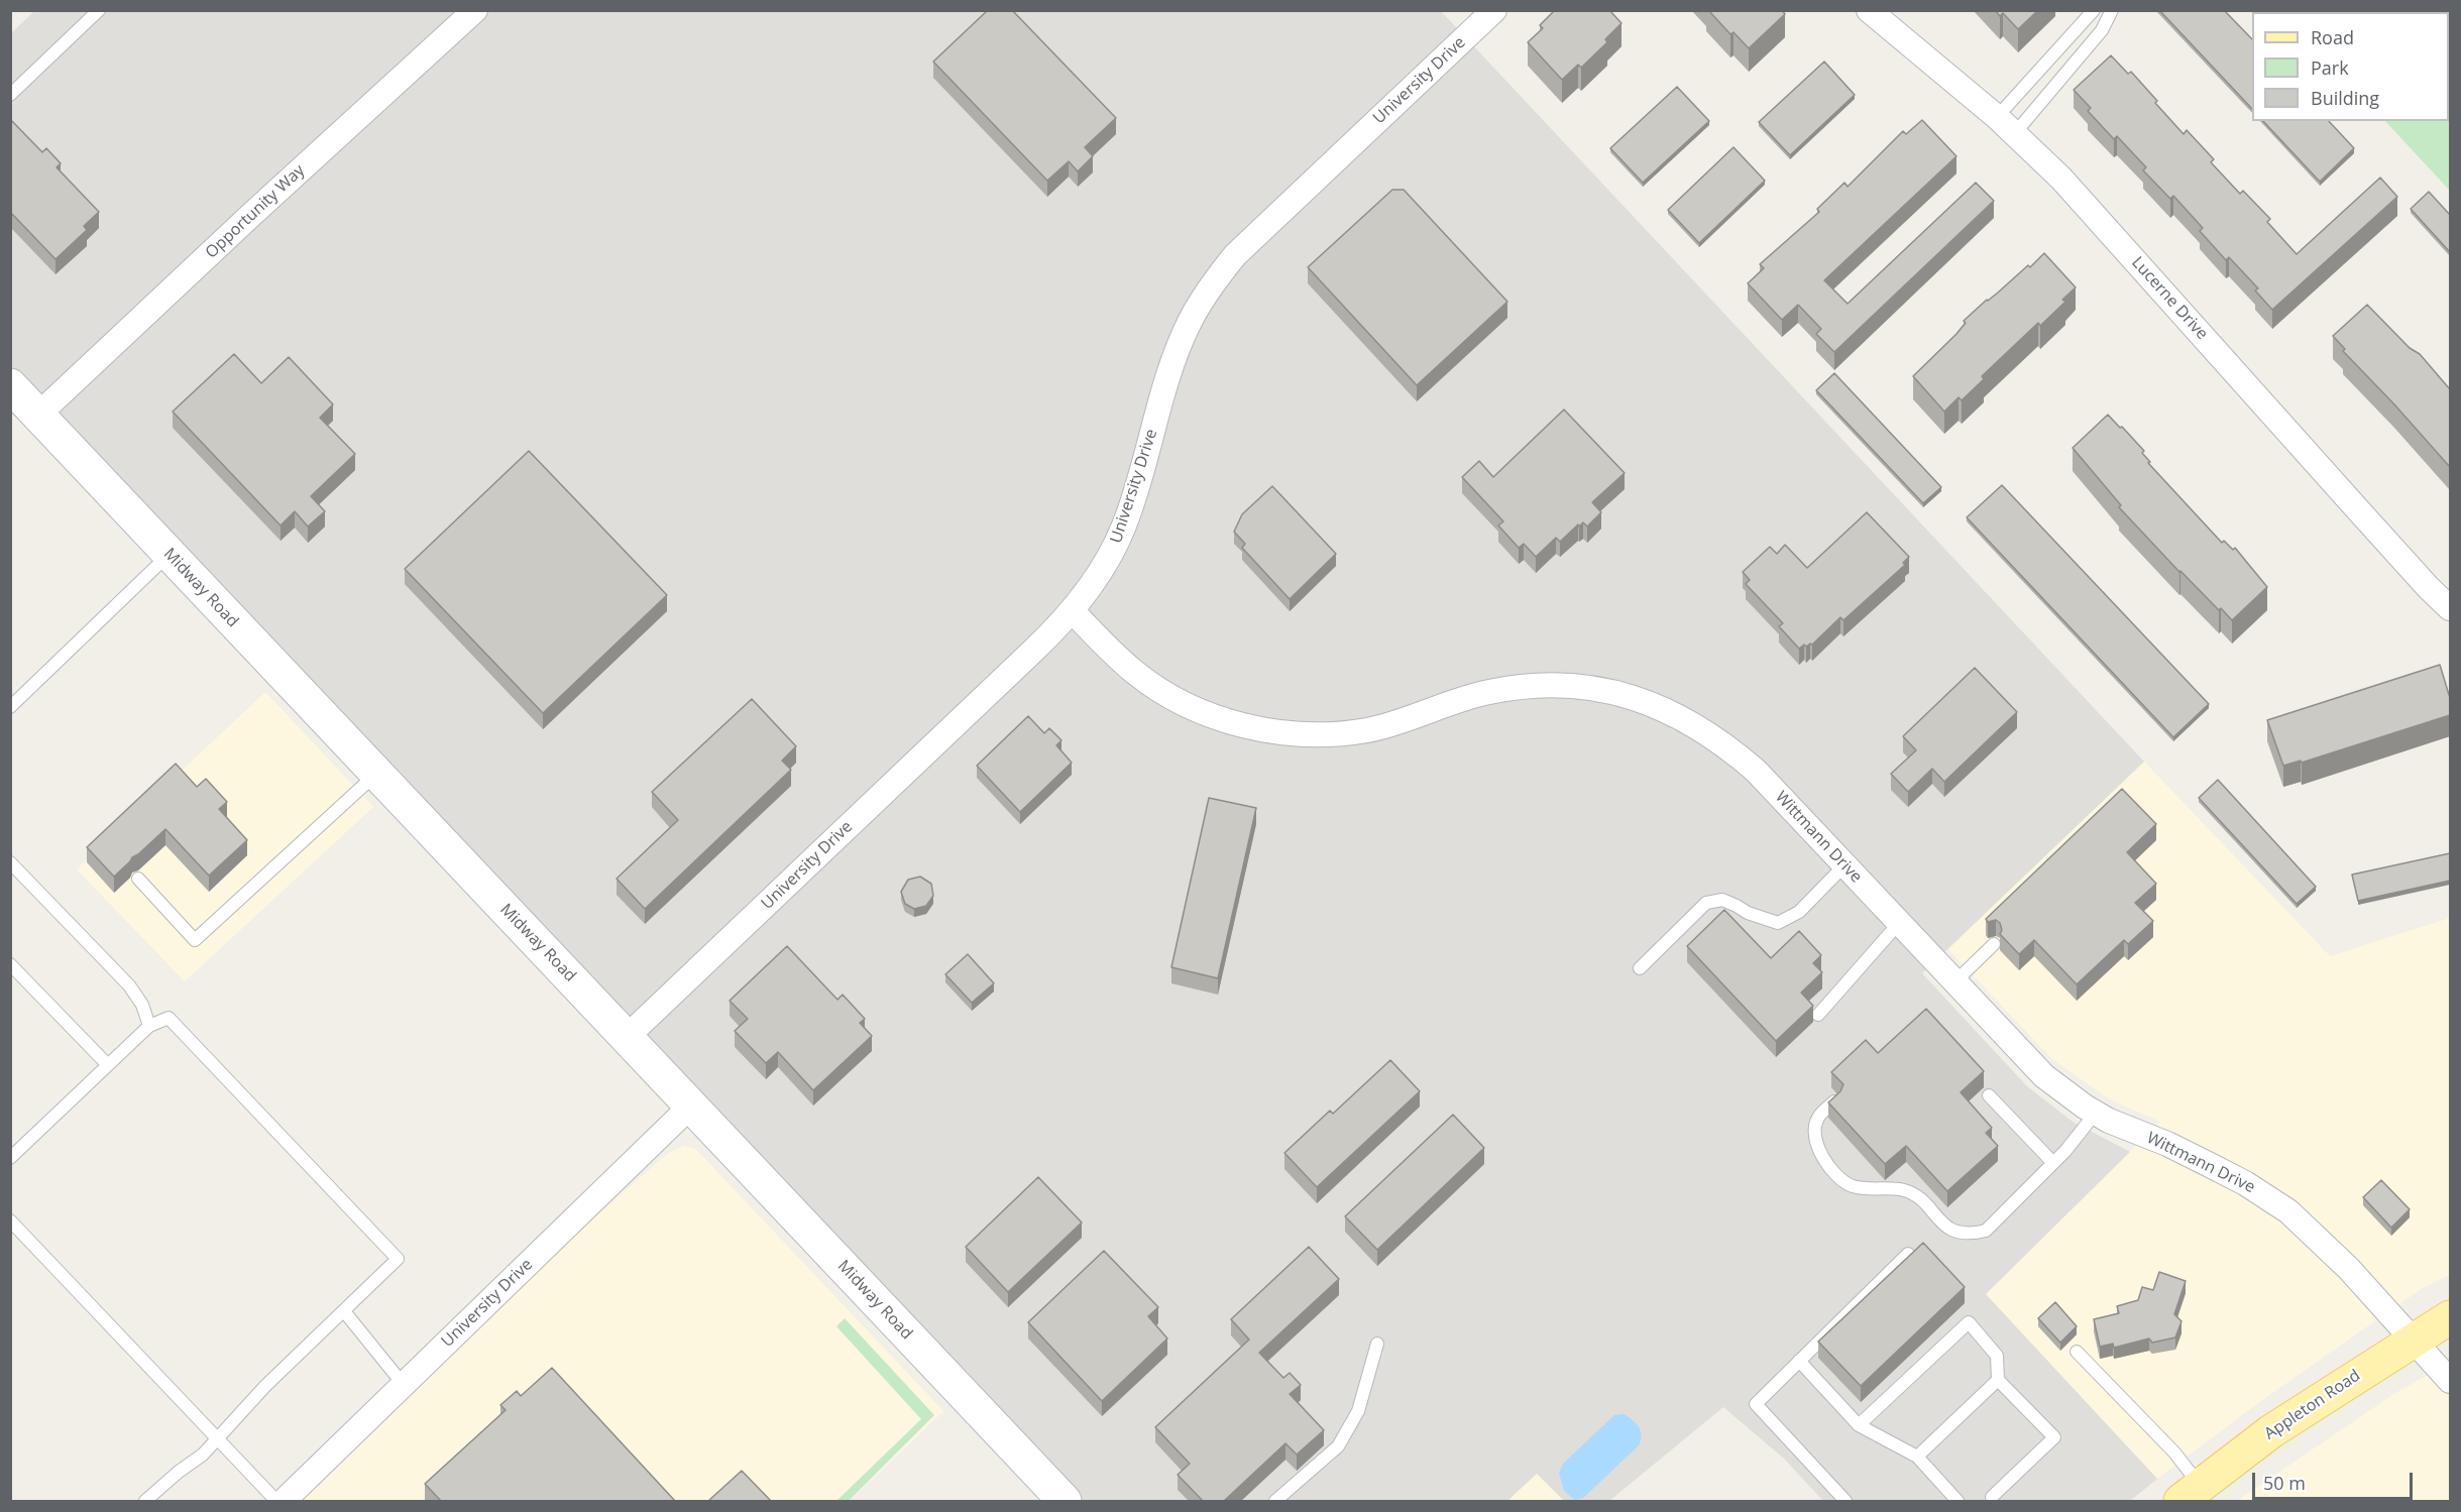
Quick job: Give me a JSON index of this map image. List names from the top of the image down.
{
  "streets": {
    "main road": ["Midway Road", "Appleton Road"],
    "street": [
      "University Drive",
      "Opportunity Way",
      "Lucerne Drive",
      "Wittmann Drive"
    ]
  },
  "crossings": [
    ["University Drive", "Midway Road"],
    ["University Drive", "Wittmann Drive"],
    ["Opportunity Way", "Midway Road"],
    ["Wittmann Drive", "Appleton Road"]
  ],
  "legend": ["Road", "Park", "Building"],
  "scale_bar": "50 m"
}
